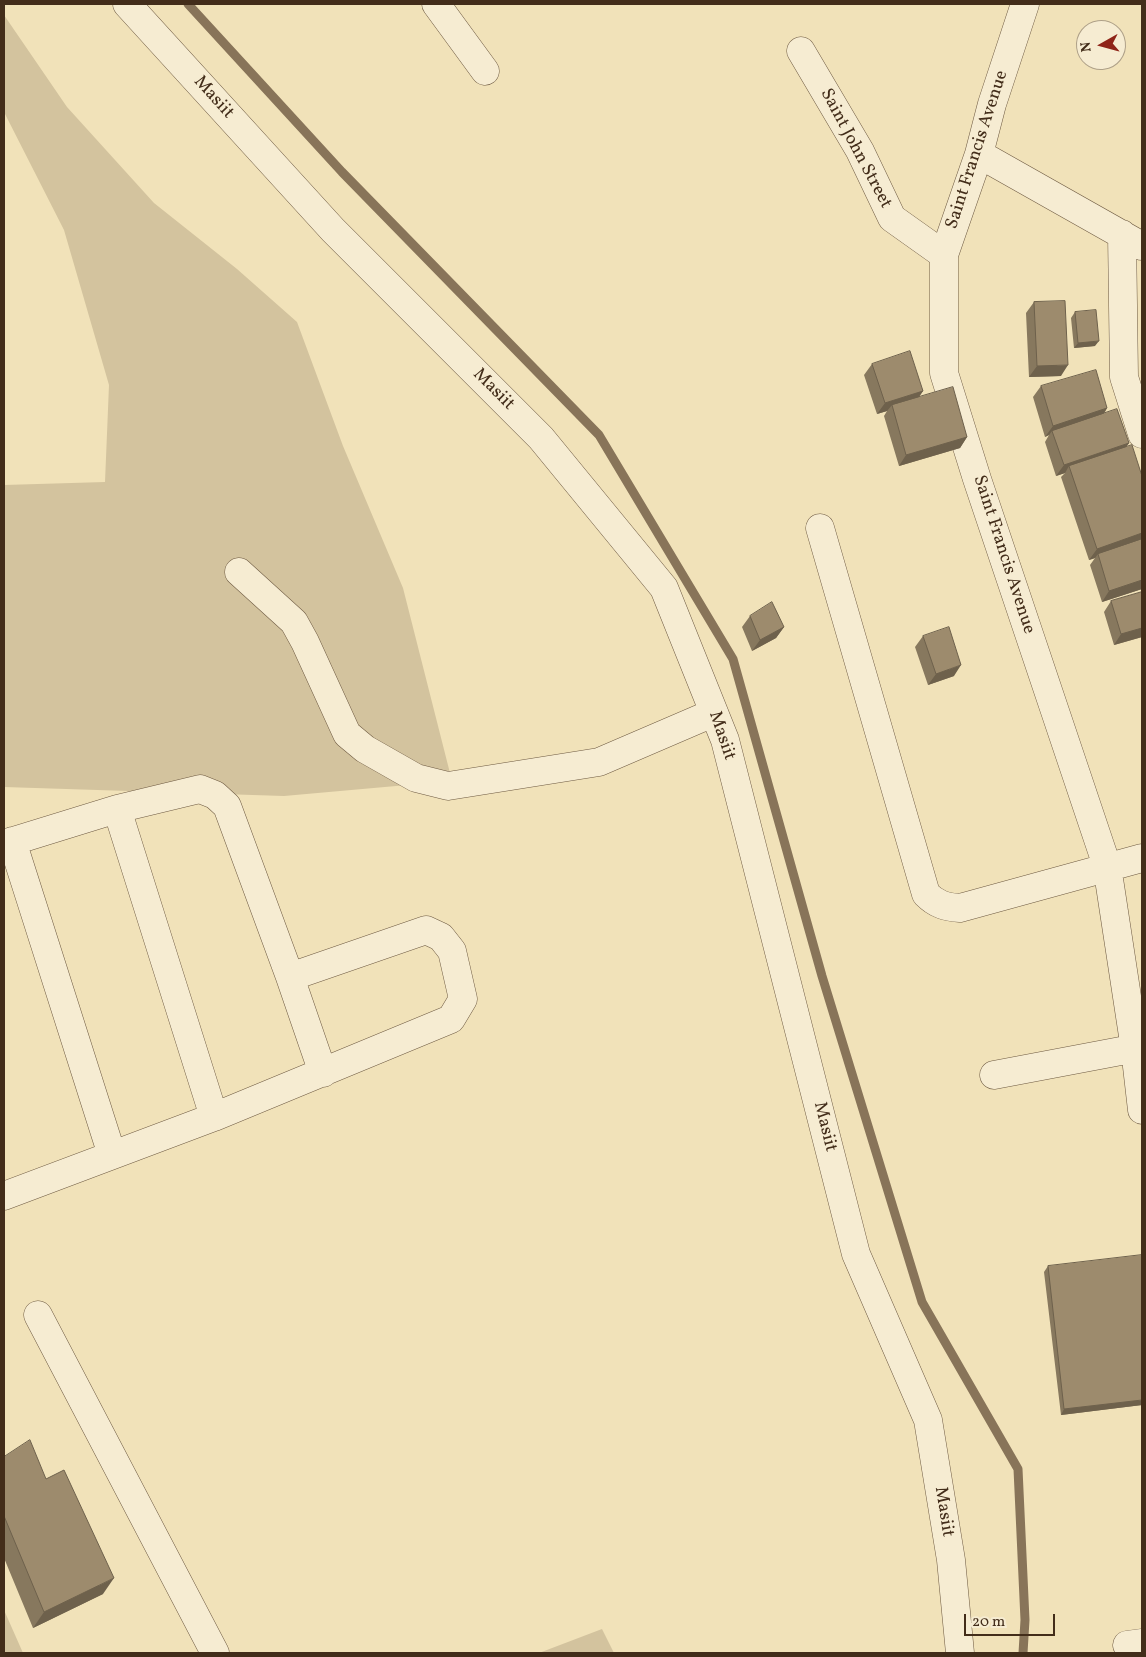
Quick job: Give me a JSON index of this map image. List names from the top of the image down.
{
  "streets": {
    "street": ["Masiit", "Saint John Street", "Saint Francis Avenue"]
  },
  "crossings": [
    ["Saint John Street", "Saint Francis Avenue"]
  ],
  "scale_bar": "20 m",
  "north": "left"
}
